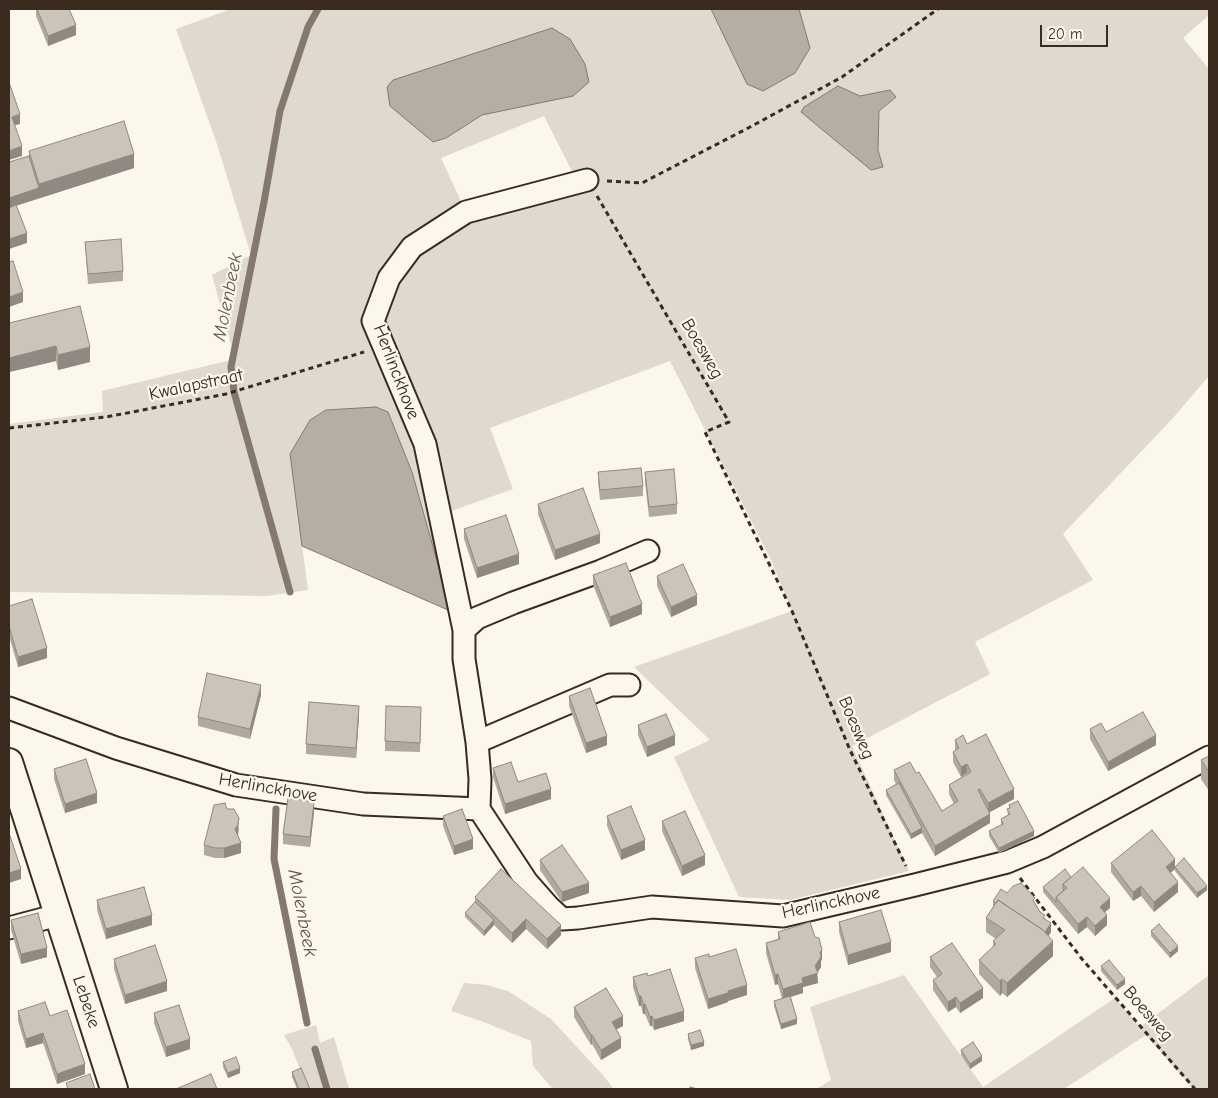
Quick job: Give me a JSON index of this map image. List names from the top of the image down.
{
  "streets": {
    "street": ["Herlinckhove", "Lebeke"],
    "path": ["Boesweg", "Kwalapstraat"]
  },
  "crossings": [
    ["Boesweg", "Herlinckhove"],
    ["Herlinckhove", "Kwalapstraat"]
  ],
  "water": ["Molenbeek"],
  "scale_bar": "20 m"
}
